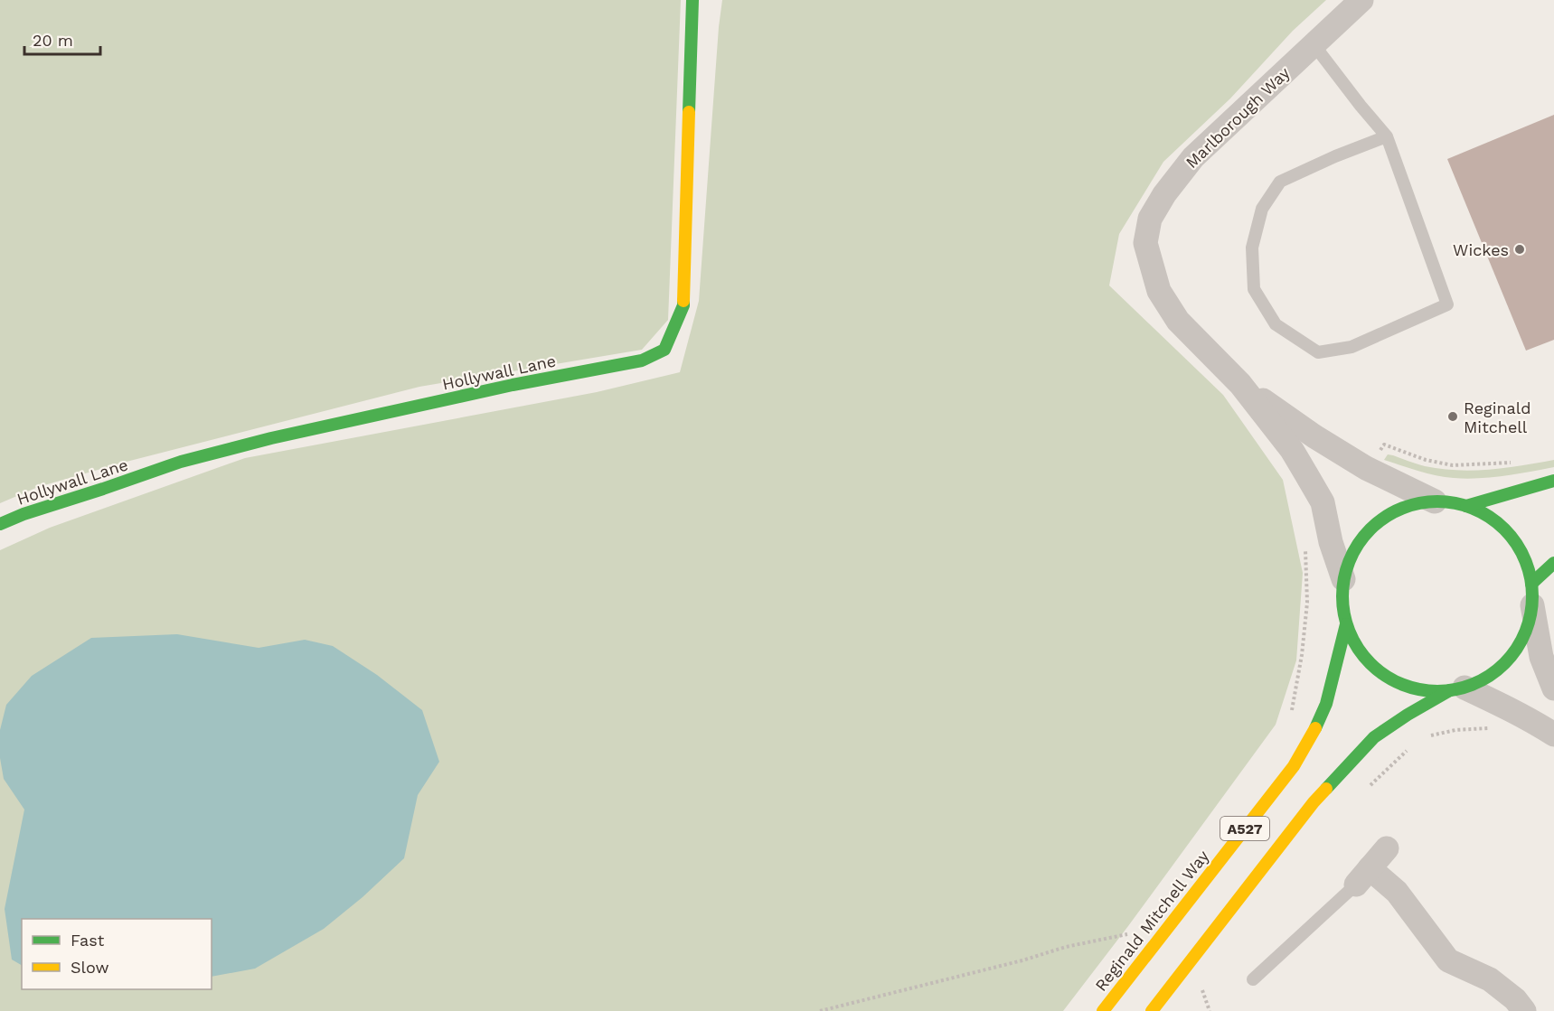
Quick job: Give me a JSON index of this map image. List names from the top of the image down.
{
  "streets": {
    "main road": ["Hollywall Lane", "A527", "Reginald Mitchell Way"],
    "street": ["Marlborough Way"]
  },
  "crossings": [
    ["Marlborough Way", "A527"],
    ["Marlborough Way", "Reginald Mitchell Way"],
    ["A527", "Reginald Mitchell Way"]
  ],
  "places": ["Wickes", "Reginald Mitchell"],
  "legend": ["Fast", "Slow"],
  "scale_bar": "20 m"
}
